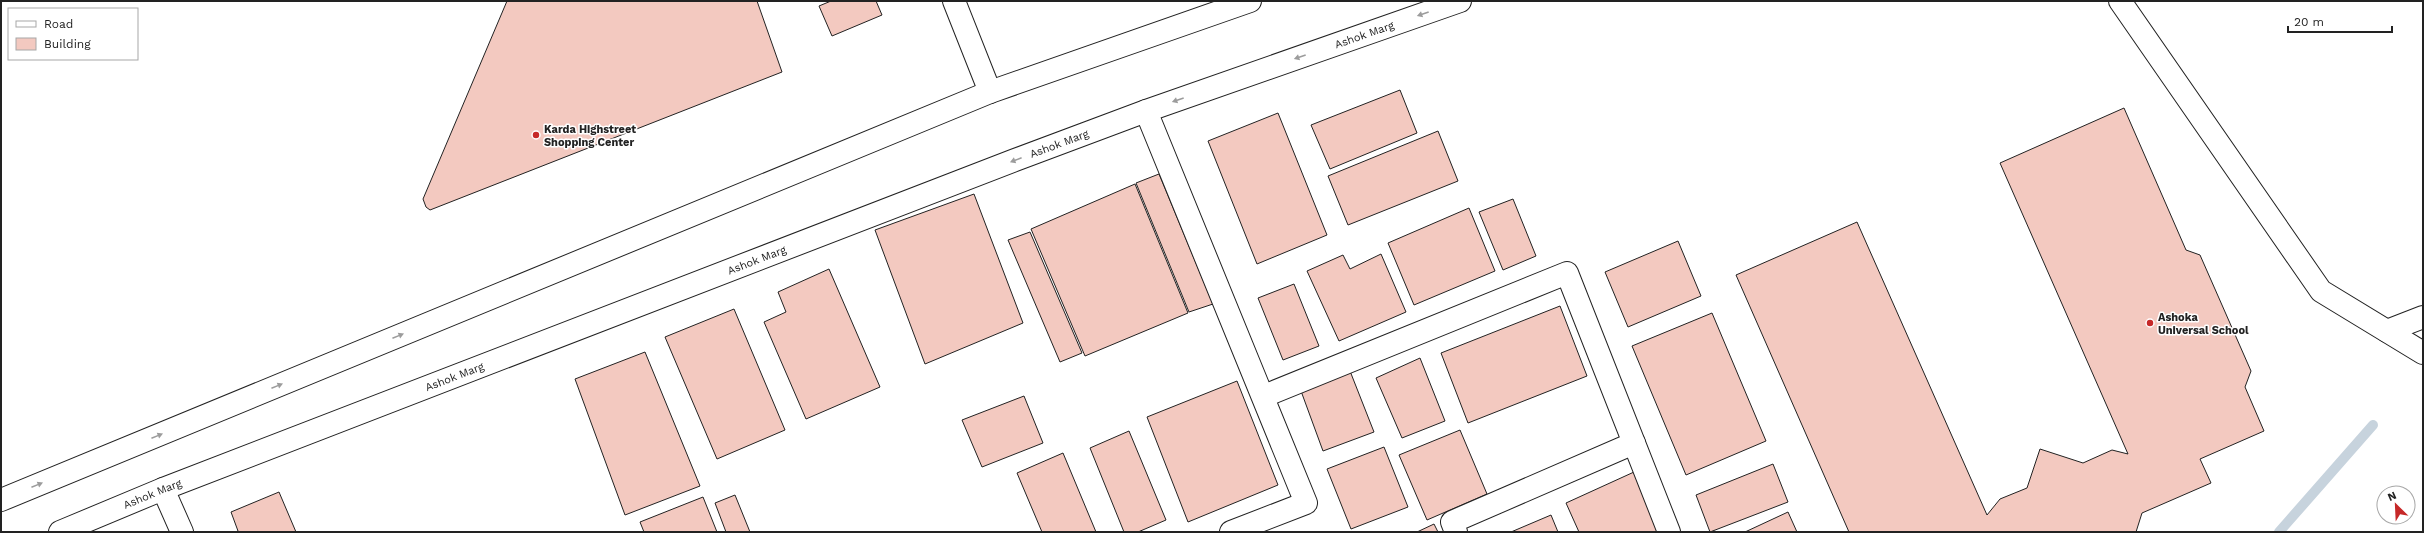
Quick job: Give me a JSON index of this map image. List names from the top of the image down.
{
  "streets": {
    "street": ["Ashok Marg"]
  },
  "places": ["Karda Highstreet Shopping Center", "Ashoka Universal School"],
  "legend": ["Road", "Building"],
  "scale_bar": "20 m",
  "north": "top left"
}
